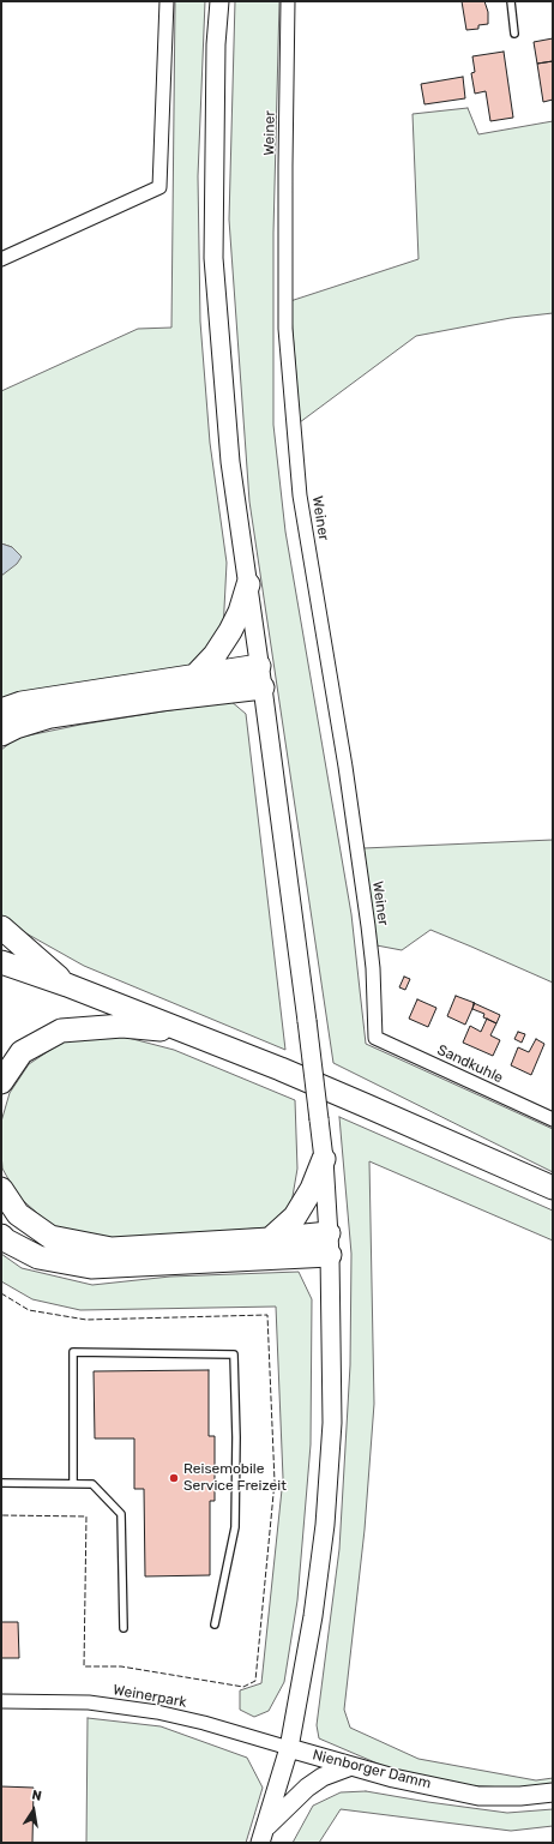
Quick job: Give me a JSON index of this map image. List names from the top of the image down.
{
  "streets": {
    "main road": ["Nienborger Damm"],
    "street": ["Weiner", "Sandkuhle", "Weinerpark"]
  },
  "crossings": [
    ["Weiner", "Sandkuhle"],
    ["Weinerpark", "Nienborger Damm"]
  ],
  "places": ["Reisemobile Service Freizeit"],
  "north": "top"
}
